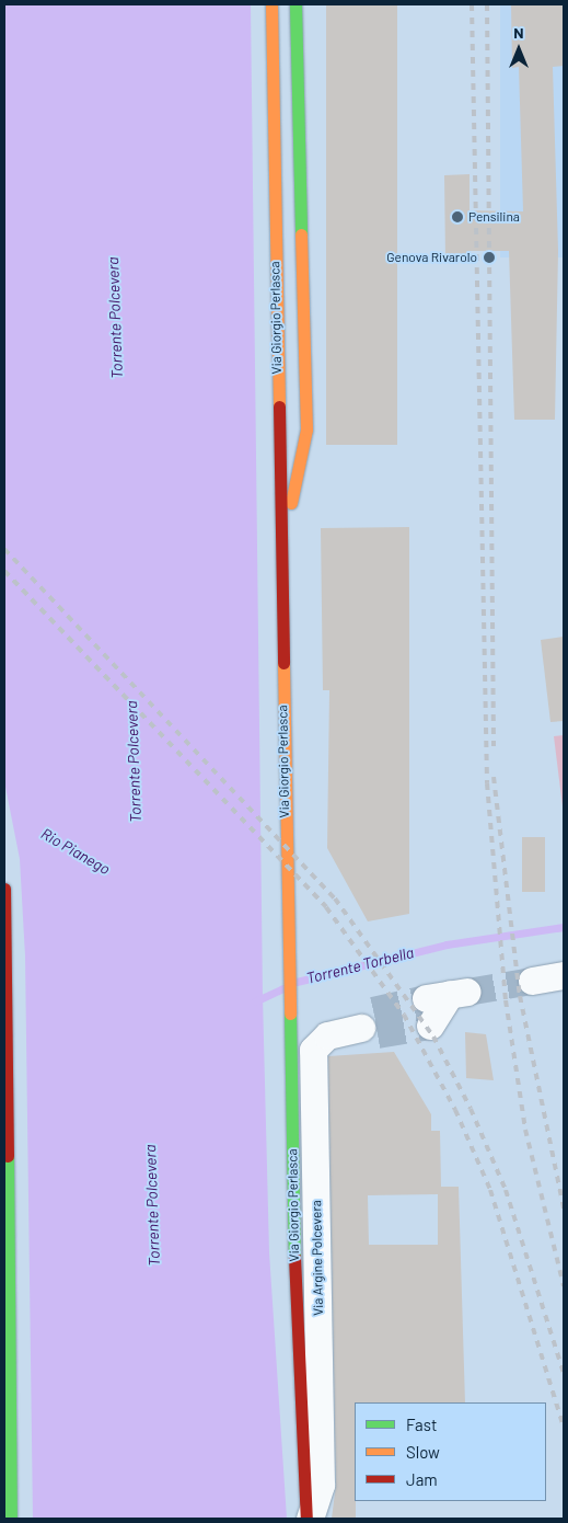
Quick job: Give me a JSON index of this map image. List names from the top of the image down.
{
  "streets": {
    "main road": ["Via Giorgio Perlasca"],
    "street": ["Via Argine Polcevera"]
  },
  "crossings": [
    ["Via Giorgio Perlasca", "Via Argine Polcevera"]
  ],
  "water": ["Torrente Polcevera", "Rio Pianego", "Torrente Torbella"],
  "places": ["Pensilina", "Genova Rivarolo"],
  "legend": ["Fast", "Slow", "Jam"],
  "north": "top"
}
